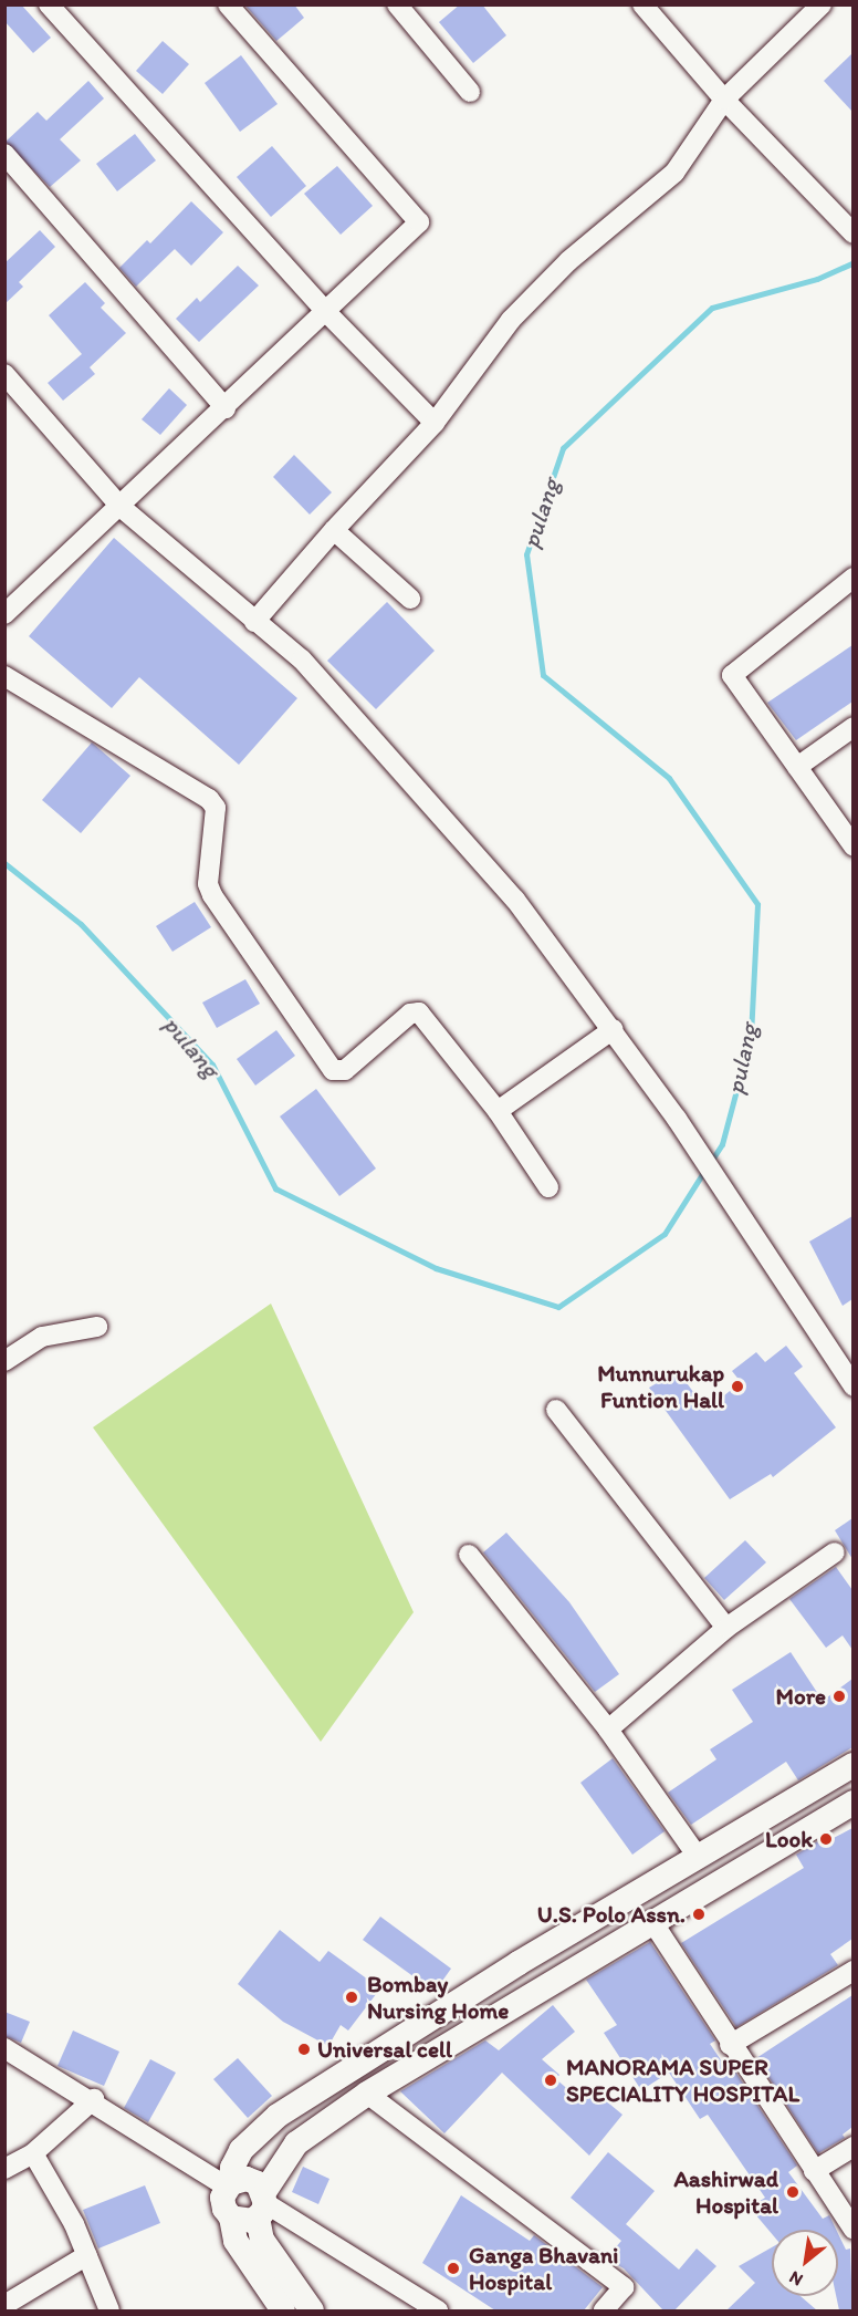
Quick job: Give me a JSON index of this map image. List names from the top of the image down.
{
  "water": ["pulang"],
  "places": [
    "Munnurukap Funtion Hall",
    "More",
    "Look",
    "U.S. Polo Assn.",
    "Bombay Nursing Home",
    "Universal cell",
    "MANORAMA SUPER SPECIALITY HOSPITAL",
    "Aashirwad Hospital",
    "Ganga Bhavani Hospital"
  ],
  "north": "bottom left"
}
